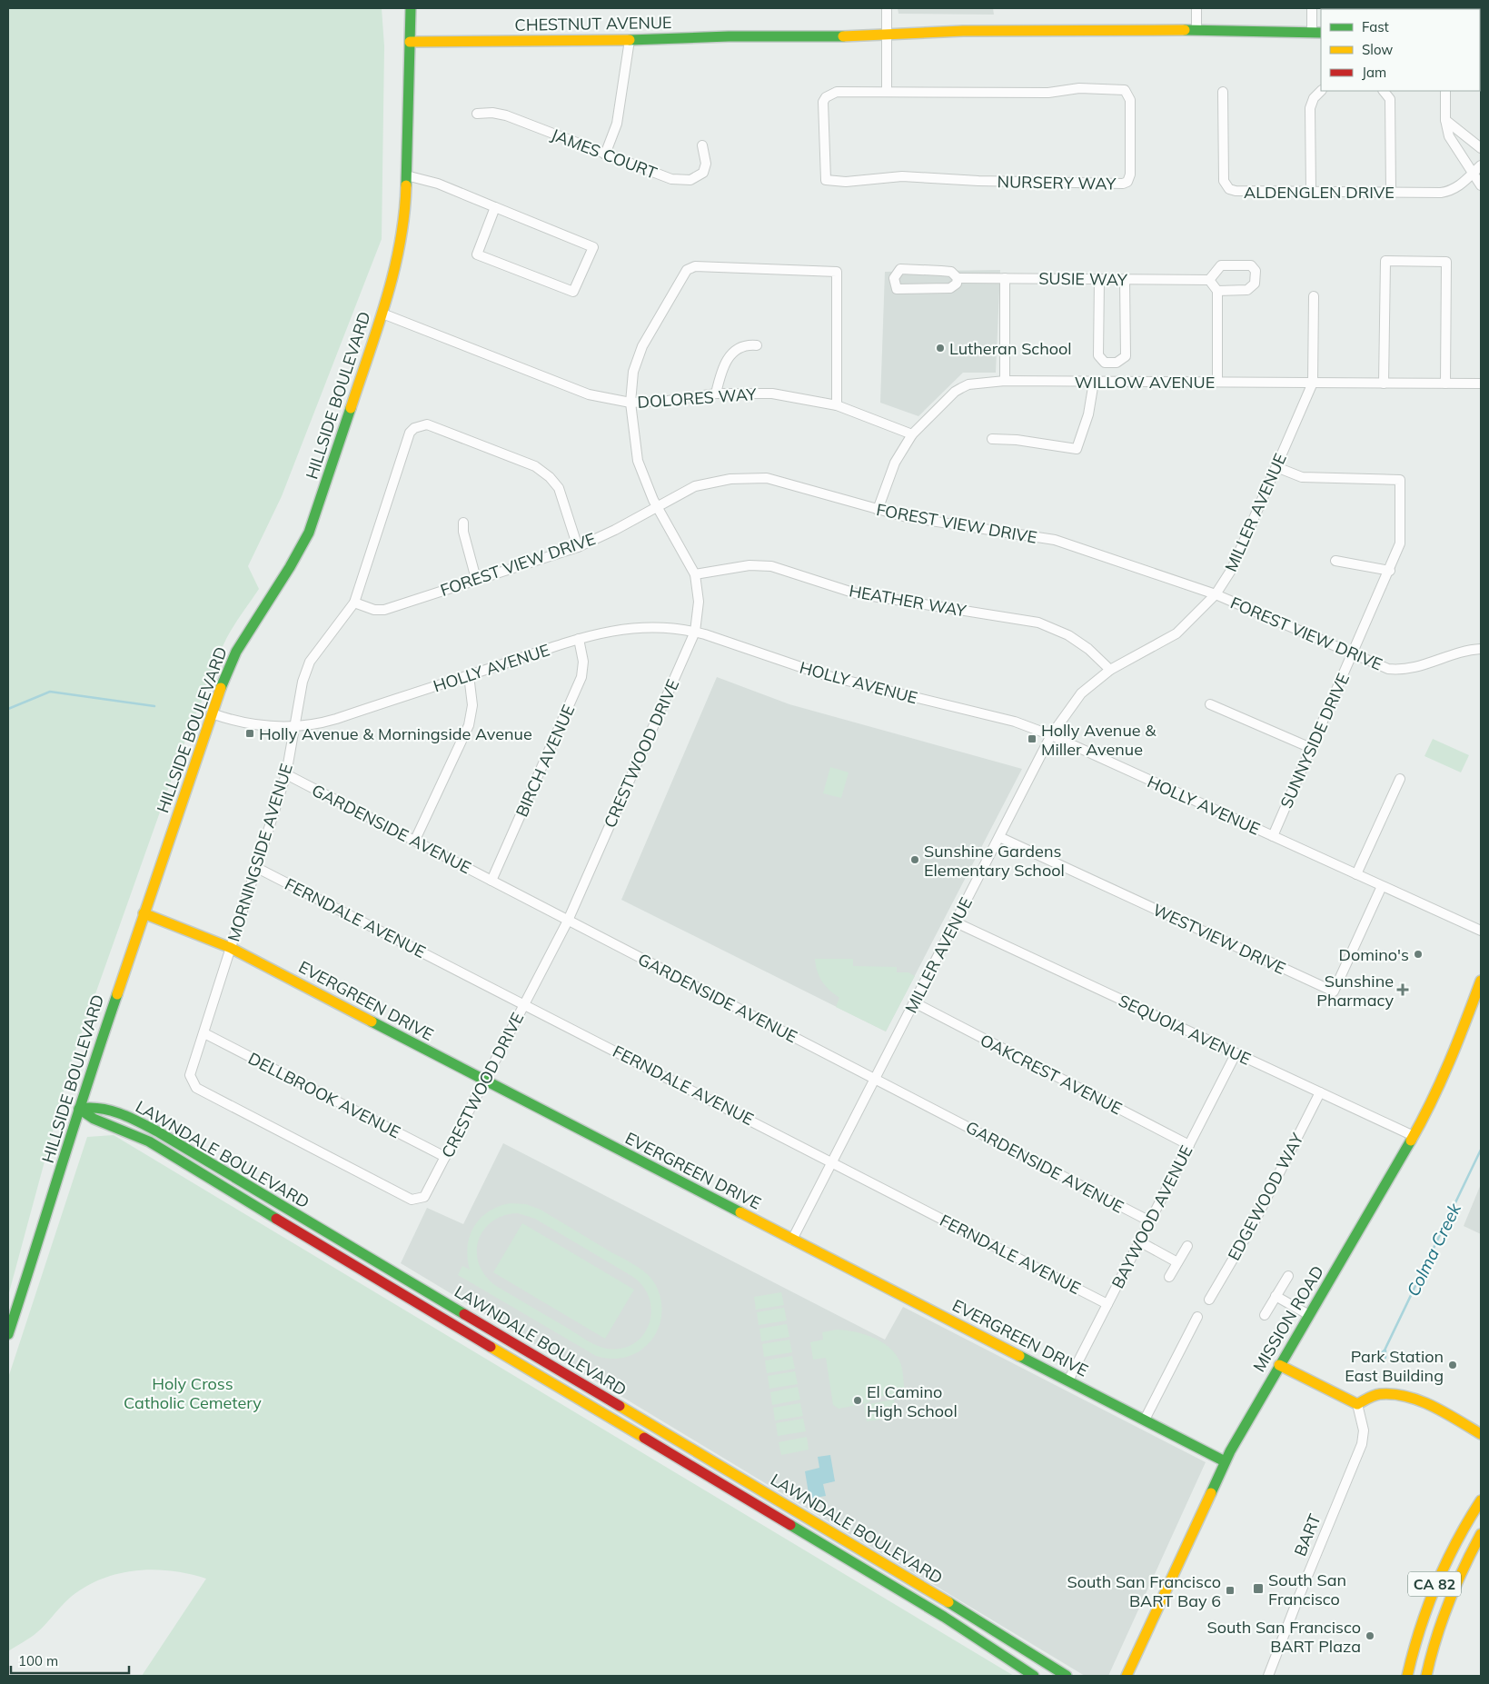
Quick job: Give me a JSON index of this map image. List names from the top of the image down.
{
  "streets": {
    "street": [
      "CHESTNUT AVENUE",
      "JAMES COURT",
      "NURSERY WAY",
      "ALDENGLEN DRIVE",
      "SUSIE WAY",
      "WILLOW AVENUE",
      "HILLSIDE BOULEVARD",
      "DOLORES WAY",
      "MILLER AVENUE",
      "FOREST VIEW DRIVE",
      "HEATHER WAY",
      "HOLLY AVENUE",
      "SUNNYSIDE DRIVE",
      "CRESTWOOD DRIVE",
      "BIRCH AVENUE",
      "GARDENSIDE AVENUE",
      "MORNINGSIDE AVENUE",
      "FERNDALE AVENUE",
      "WESTVIEW DRIVE",
      "EVERGREEN DRIVE",
      "SEQUOIA AVENUE",
      "OAKCREST AVENUE",
      "DELLBROOK AVENUE",
      "LAWNDALE BOULEVARD",
      "EDGEWOOD WAY",
      "BAYWOOD AVENUE",
      "MISSION ROAD",
      "BART",
      "CA 82"
    ]
  },
  "crossings": [
    ["CHESTNUT AVENUE", "HILLSIDE BOULEVARD"],
    ["WILLOW AVENUE", "DOLORES WAY"],
    ["WILLOW AVENUE", "MILLER AVENUE"],
    ["WILLOW AVENUE", "FOREST VIEW DRIVE"],
    ["HILLSIDE BOULEVARD", "DOLORES WAY"],
    ["HILLSIDE BOULEVARD", "HOLLY AVENUE"],
    ["HILLSIDE BOULEVARD", "EVERGREEN DRIVE"],
    ["HILLSIDE BOULEVARD", "LAWNDALE BOULEVARD"],
    ["DOLORES WAY", "CRESTWOOD DRIVE"],
    ["MILLER AVENUE", "FOREST VIEW DRIVE"],
    ["MILLER AVENUE", "HEATHER WAY"],
    ["MILLER AVENUE", "HOLLY AVENUE"],
    ["MILLER AVENUE", "SUNNYSIDE DRIVE"],
    ["MILLER AVENUE", "GARDENSIDE AVENUE"],
    ["MILLER AVENUE", "FERNDALE AVENUE"],
    ["MILLER AVENUE", "WESTVIEW DRIVE"],
    ["MILLER AVENUE", "EVERGREEN DRIVE"],
    ["MILLER AVENUE", "SEQUOIA AVENUE"],
    ["MILLER AVENUE", "OAKCREST AVENUE"],
    ["FOREST VIEW DRIVE", "SUNNYSIDE DRIVE"],
    ["FOREST VIEW DRIVE", "CRESTWOOD DRIVE"],
    ["FOREST VIEW DRIVE", "MORNINGSIDE AVENUE"],
    ["HEATHER WAY", "CRESTWOOD DRIVE"],
    ["HOLLY AVENUE", "SUNNYSIDE DRIVE"],
    ["HOLLY AVENUE", "CRESTWOOD DRIVE"],
    ["HOLLY AVENUE", "BIRCH AVENUE"],
    ["HOLLY AVENUE", "MORNINGSIDE AVENUE"],
    ["HOLLY AVENUE", "WESTVIEW DRIVE"],
    ["CRESTWOOD DRIVE", "GARDENSIDE AVENUE"],
    ["CRESTWOOD DRIVE", "MORNINGSIDE AVENUE"],
    ["CRESTWOOD DRIVE", "FERNDALE AVENUE"],
    ["CRESTWOOD DRIVE", "EVERGREEN DRIVE"],
    ["CRESTWOOD DRIVE", "DELLBROOK AVENUE"],
    ["BIRCH AVENUE", "GARDENSIDE AVENUE"],
    ["GARDENSIDE AVENUE", "MORNINGSIDE AVENUE"],
    ["GARDENSIDE AVENUE", "BAYWOOD AVENUE"],
    ["MORNINGSIDE AVENUE", "FERNDALE AVENUE"],
    ["MORNINGSIDE AVENUE", "EVERGREEN DRIVE"],
    ["MORNINGSIDE AVENUE", "DELLBROOK AVENUE"],
    ["FERNDALE AVENUE", "BAYWOOD AVENUE"],
    ["EVERGREEN DRIVE", "BAYWOOD AVENUE"],
    ["EVERGREEN DRIVE", "MISSION ROAD"],
    ["SEQUOIA AVENUE", "EDGEWOOD WAY"],
    ["SEQUOIA AVENUE", "BAYWOOD AVENUE"],
    ["SEQUOIA AVENUE", "MISSION ROAD"],
    ["OAKCREST AVENUE", "BAYWOOD AVENUE"]
  ],
  "water": ["Colma Creek"],
  "parks": ["Holy Cross Catholic Cemetery"],
  "places": {
    "other": [
      "Lutheran School",
      "Sunshine Gardens Elementary School",
      "Domino's",
      "Park Station East Building",
      "El Camino High School",
      "South San Francisco BART Plaza"
    ],
    "transit": [
      "Holly Avenue & Morningside Avenue",
      "Holly Avenue & Miller Avenue",
      "South San Francisco",
      "South San Francisco BART Bay 6"
    ],
    "health": ["Sunshine Pharmacy"]
  },
  "legend": ["Fast", "Slow", "Jam"],
  "scale_bar": "100 m"
}
